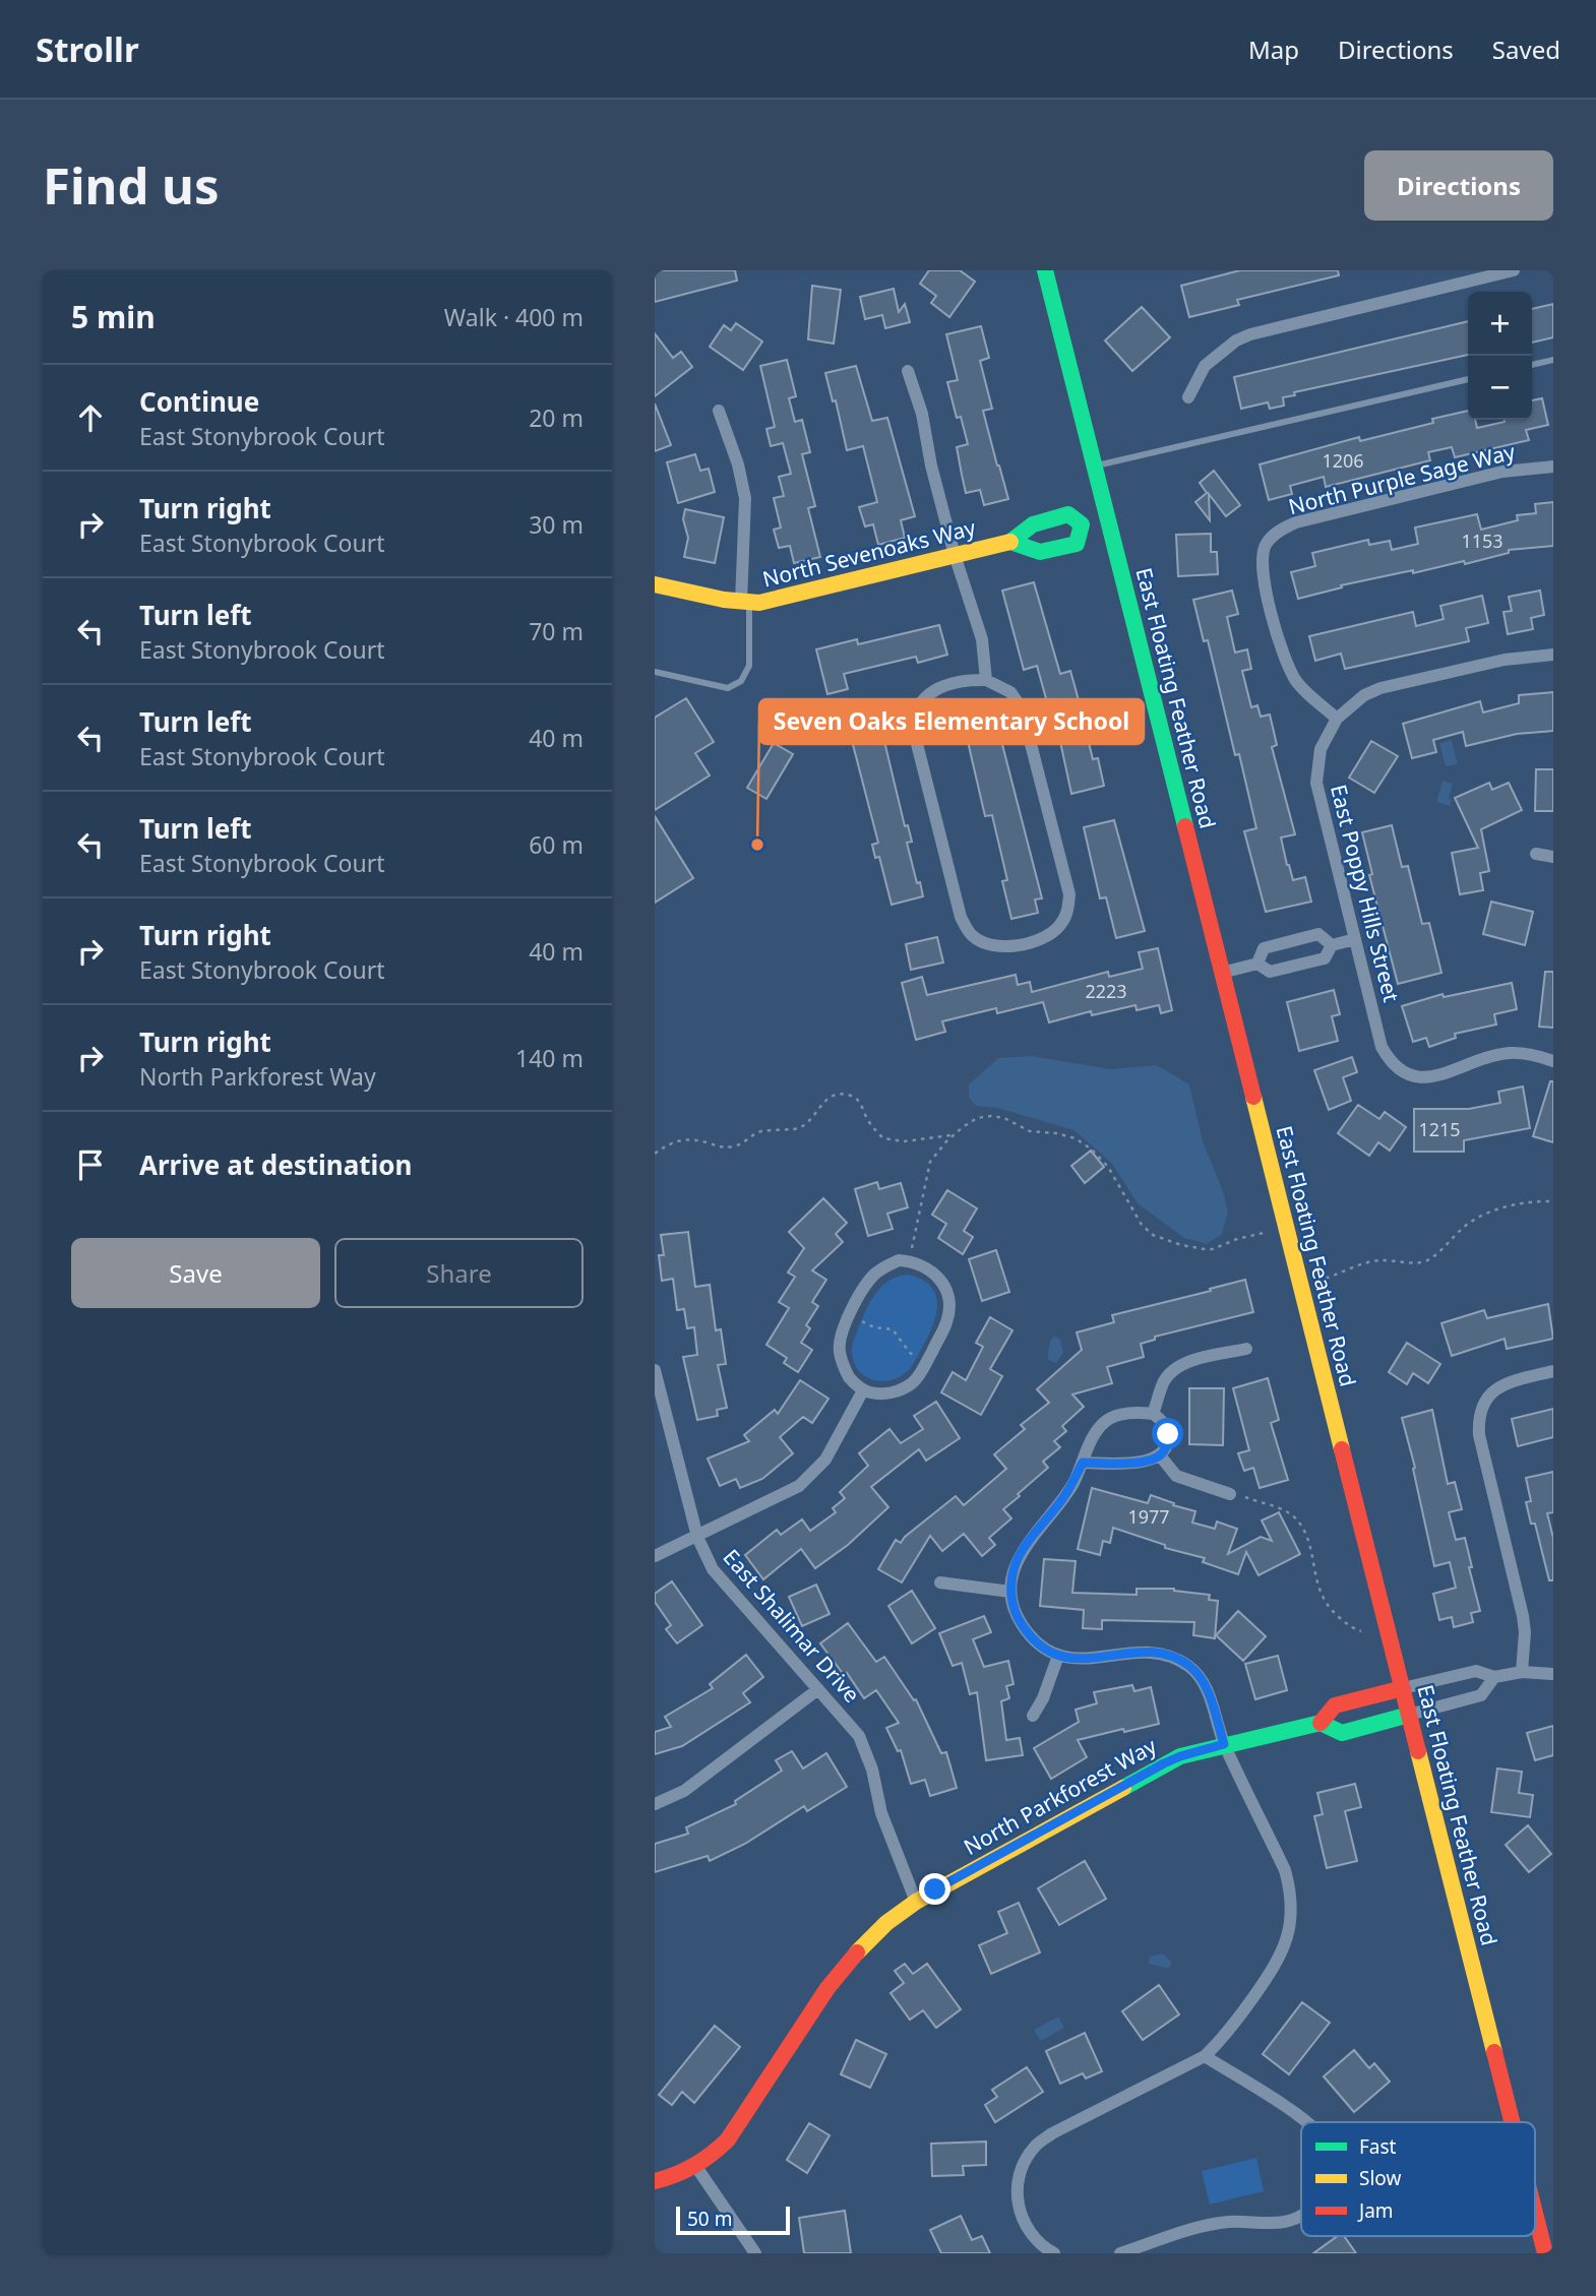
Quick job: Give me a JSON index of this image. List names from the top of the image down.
{
  "streets": {
    "main road": ["North Sevenoaks Way", "East Floating Feather Road", "North Parkforest Way"],
    "street": ["North Purple Sage Way", "East Poppy Hills Street", "East Shalimar Drive"]
  },
  "crossings": [
    ["North Purple Sage Way", "East Poppy Hills Street"],
    ["North Sevenoaks Way", "East Floating Feather Road"],
    ["East Floating Feather Road", "North Parkforest Way"],
    ["East Shalimar Drive", "North Parkforest Way"]
  ],
  "places": ["Seven Oaks Elementary School"],
  "house_numbers": [
    "1206",
    "1153",
    "2223",
    "1215",
    "1977"
  ],
  "legend": ["Fast", "Slow", "Jam"],
  "scale_bar": "50 m",
  "page": {
    "header": "Strollr",
    "nav": ["Map", "Directions", "Saved"],
    "buttons": [
      "Directions",
      ["Save", "Share"]
    ],
    "title": "Find us",
    "heading": ["5 min", "Walk · 400 m"],
    "map_buttons": ["+", "−"],
    "list": [
      ["Continue", "East Stonybrook Court", "20 m"],
      ["Turn right", "East Stonybrook Court", "30 m"],
      ["Turn left", "East Stonybrook Court", "70 m"],
      ["Turn left", "East Stonybrook Court", "40 m"],
      ["Turn left", "East Stonybrook Court", "60 m"],
      ["Turn right", "East Stonybrook Court", "40 m"],
      ["Turn right", "North Parkforest Way", "140 m"],
      "Arrive at destination"
    ],
    "scale": "50 m"
  }
}
